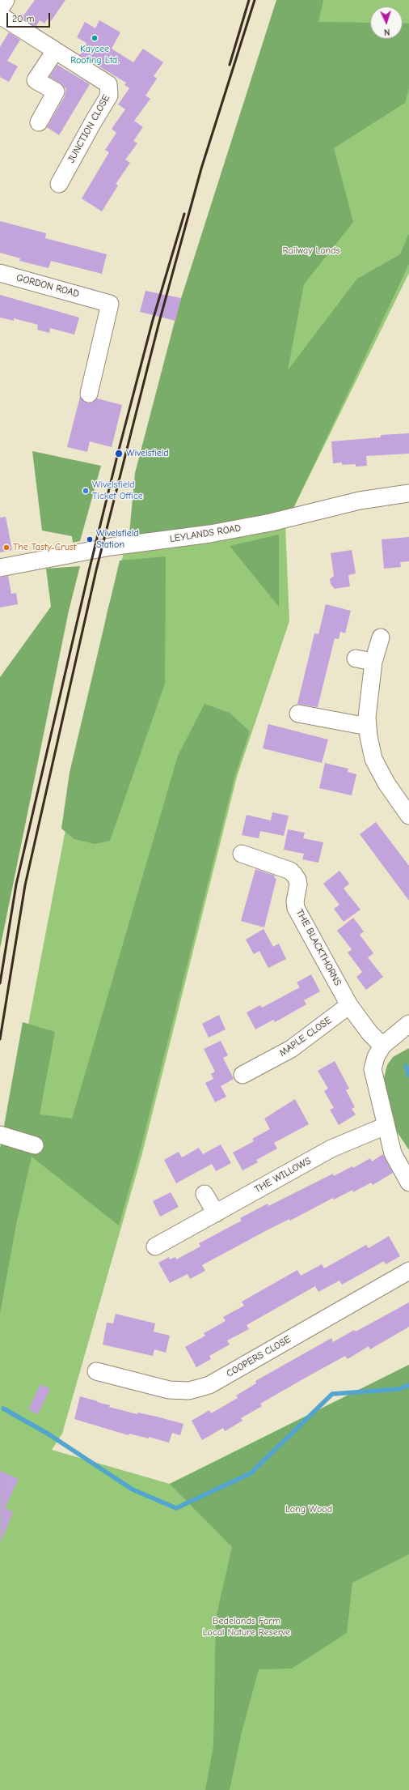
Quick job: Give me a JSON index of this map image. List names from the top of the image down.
{
  "streets": {
    "street": [
      "JUNCTION CLOSE",
      "GORDON ROAD",
      "LEYLANDS ROAD",
      "THE BLACKTHORNS",
      "MAPLE CLOSE",
      "THE WILLOWS",
      "COOPERS CLOSE"
    ]
  },
  "crossings": [
    ["THE BLACKTHORNS", "MAPLE CLOSE"]
  ],
  "parks": ["Railway Lands", "Long Wood", "Bedelands Farm Local Nature Reserve"],
  "places": [
    "Kaycee Roofing Ltd.",
    "Wivelsfield",
    "Wivelsfield Ticket Office",
    "Wivelsfield Station",
    "The Tasty Crust"
  ],
  "scale_bar": "20 m",
  "north": "bottom"
}
